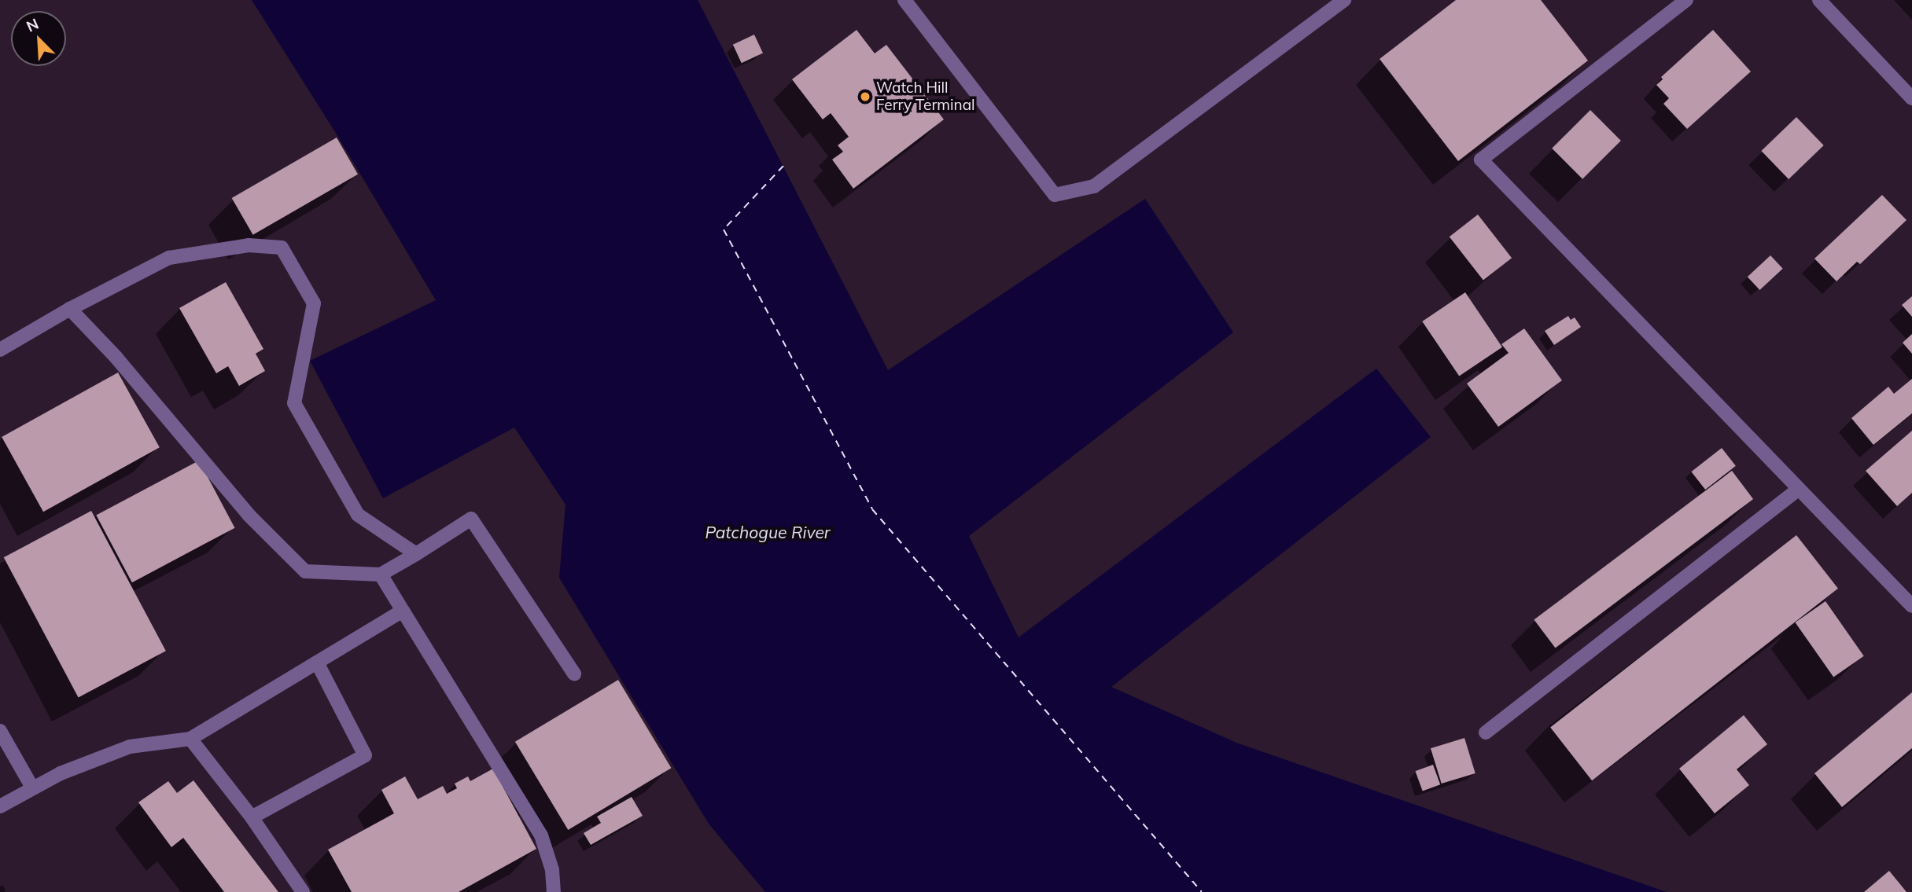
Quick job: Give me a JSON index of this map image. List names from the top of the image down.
{
  "water": ["Patchogue River"],
  "places": ["Watch Hill Ferry Terminal"],
  "north": "top left"
}
